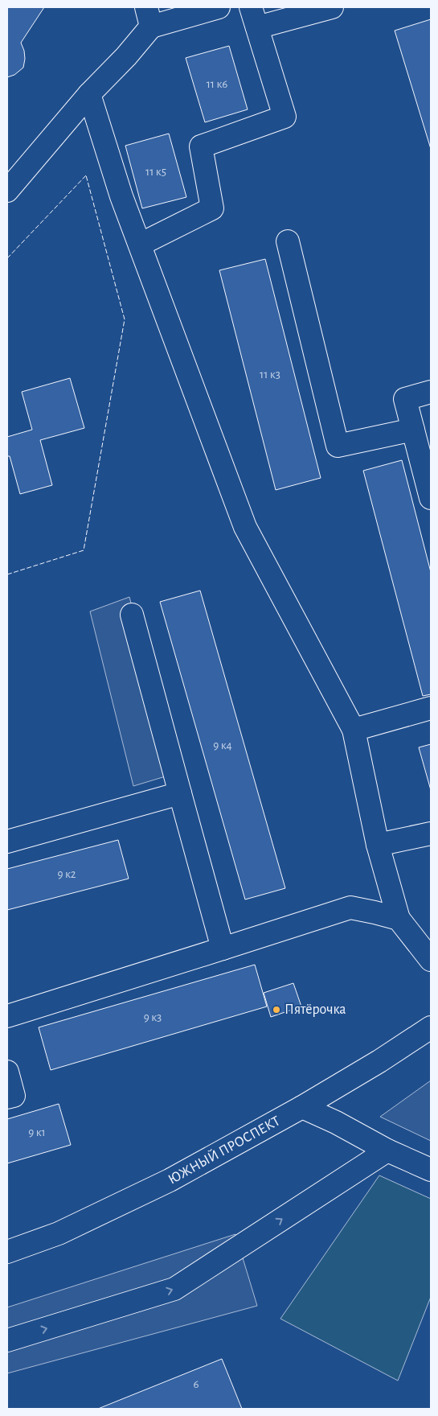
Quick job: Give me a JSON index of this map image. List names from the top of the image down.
{
  "streets": {
    "main road": ["ЮЖНЫЙ ПРОСПЕКТ"]
  },
  "places": ["Пятёрочка"],
  "house_numbers": [
    "11 к6",
    "11 к5",
    "11 к3",
    "9 к4",
    "9 к2",
    "9 к3",
    "9 к1",
    "6"
  ]
}
